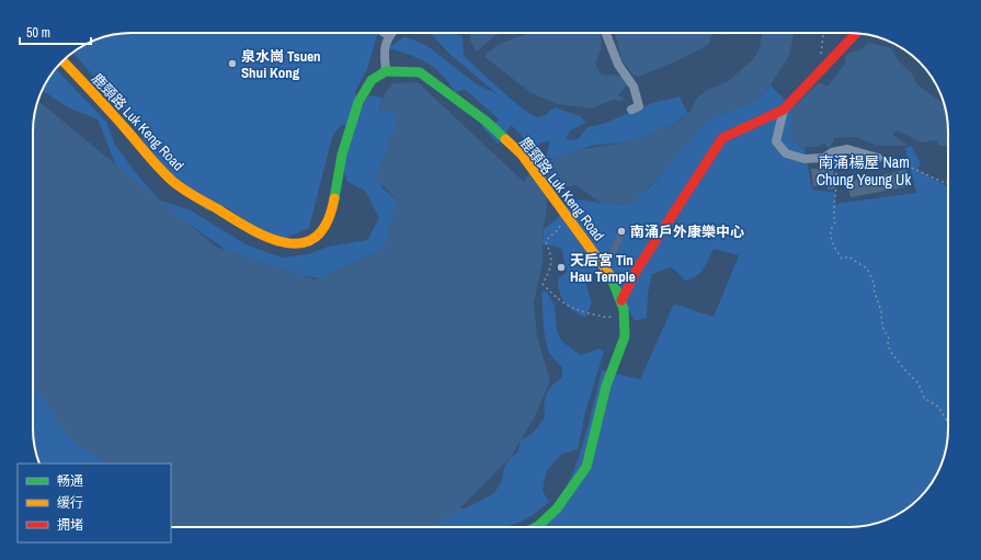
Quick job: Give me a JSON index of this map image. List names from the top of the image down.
{
  "streets": {
    "street": ["鹿頸路 Luk Keng Road"]
  },
  "districts": ["南涌楊屋 Nam Chung Yeung Uk"],
  "places": ["泉水崗 Tsuen Shui Kong", "南涌戶外康樂中心", "天后宮 Tin Hau Temple"],
  "legend": ["畅通", "缓行", "拥堵"],
  "scale_bar": "50 m"
}
